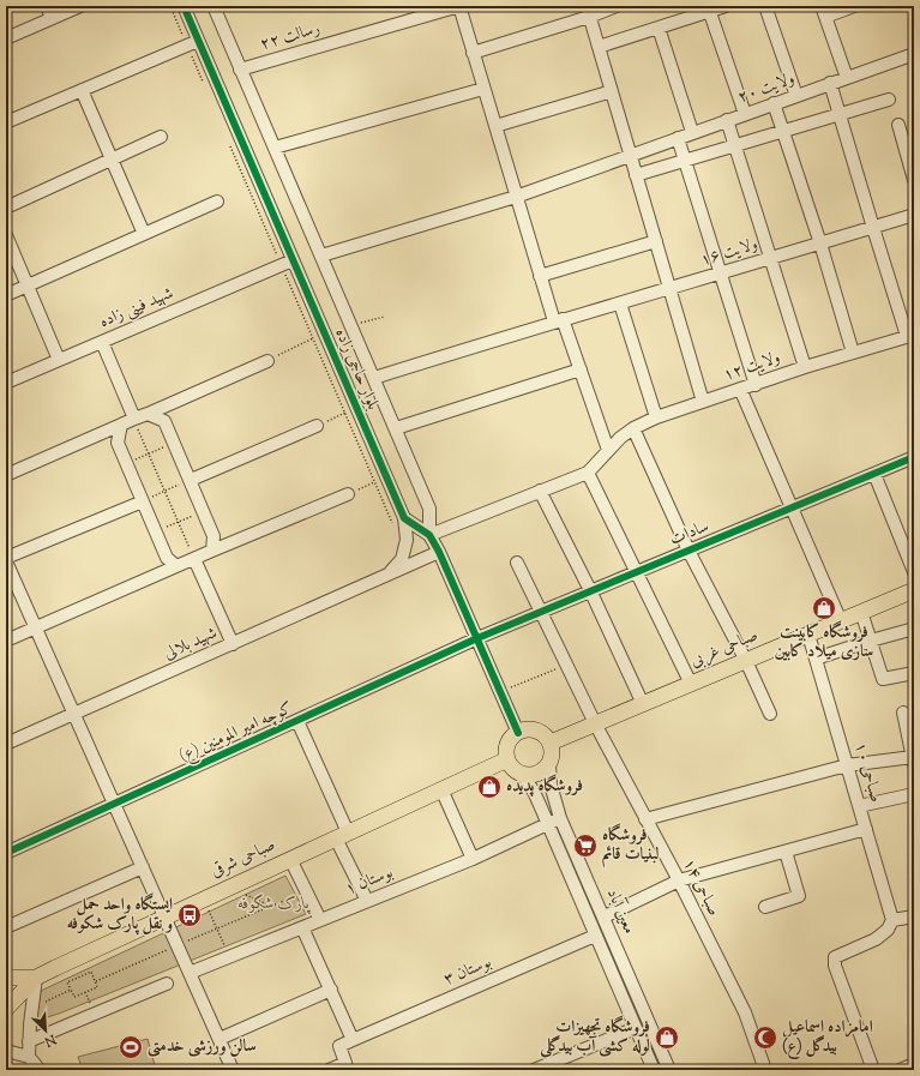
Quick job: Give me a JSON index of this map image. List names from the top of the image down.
{
  "streets": {
    "main road": ["صباحی غربی", "صباحی شرقی"],
    "street": [
      "رسالت ۲۲",
      "ولایت ۲۰",
      "ولایت ۱۶",
      "شهید فینی زاده",
      "ولایت ۱۲",
      "بلوار حاجی زاده",
      "سادات",
      "شهید بلالی",
      "کوچه امیر المومنین (ع)",
      "صباحی ۱۰",
      "بوستان ۱",
      "صباحی ۱۴",
      "معین آباد",
      "بوستان ۳"
    ]
  },
  "crossings": [
    ["رسالت ۲۲", "بلوار حاجی زاده"],
    ["ولایت ۲۰", "بلوار حاجی زاده"],
    ["ولایت ۱۶", "بلوار حاجی زاده"],
    ["شهید فینی زاده", "بلوار حاجی زاده"],
    ["بلوار حاجی زاده", "سادات"],
    ["بلوار حاجی زاده", "شهید بلالی"],
    ["بلوار حاجی زاده", "صباحی غربی"],
    ["بلوار حاجی زاده", "کوچه امیر المومنین (ع)"],
    ["بلوار حاجی زاده", "صباحی شرقی"],
    ["بلوار حاجی زاده", "معین آباد"],
    ["سادات", "کوچه امیر المومنین (ع)"],
    ["سادات", "صباحی ۱۴"],
    ["صباحی غربی", "صباحی ۱۰"],
    ["صباحی غربی", "صباحی شرقی"],
    ["صباحی غربی", "صباحی ۱۴"],
    ["صباحی غربی", "معین آباد"],
    ["صباحی شرقی", "معین آباد"],
    ["بوستان ۱", "معین آباد"],
    ["معین آباد", "بوستان ۳"]
  ],
  "parks": ["پارک شکوفه"],
  "places": {
    "shop": ["فروشگاه کابینت سازی میلاد کابین", "فروشگاه پدیده", "فروشگاه تجهیزات لوله کشی آب بیدگلی"],
    "supermarket": ["فروشگاه لبنیات قائم"],
    "bus stop": ["ایستگاه واحد حمل و نقل پارک شکوفه"],
    "mosque": ["امامزاده اسماعیل (ع) بیدگل"],
    "sports": ["سالن ورزشی خدمتی"]
  },
  "north": "bottom right"
}
